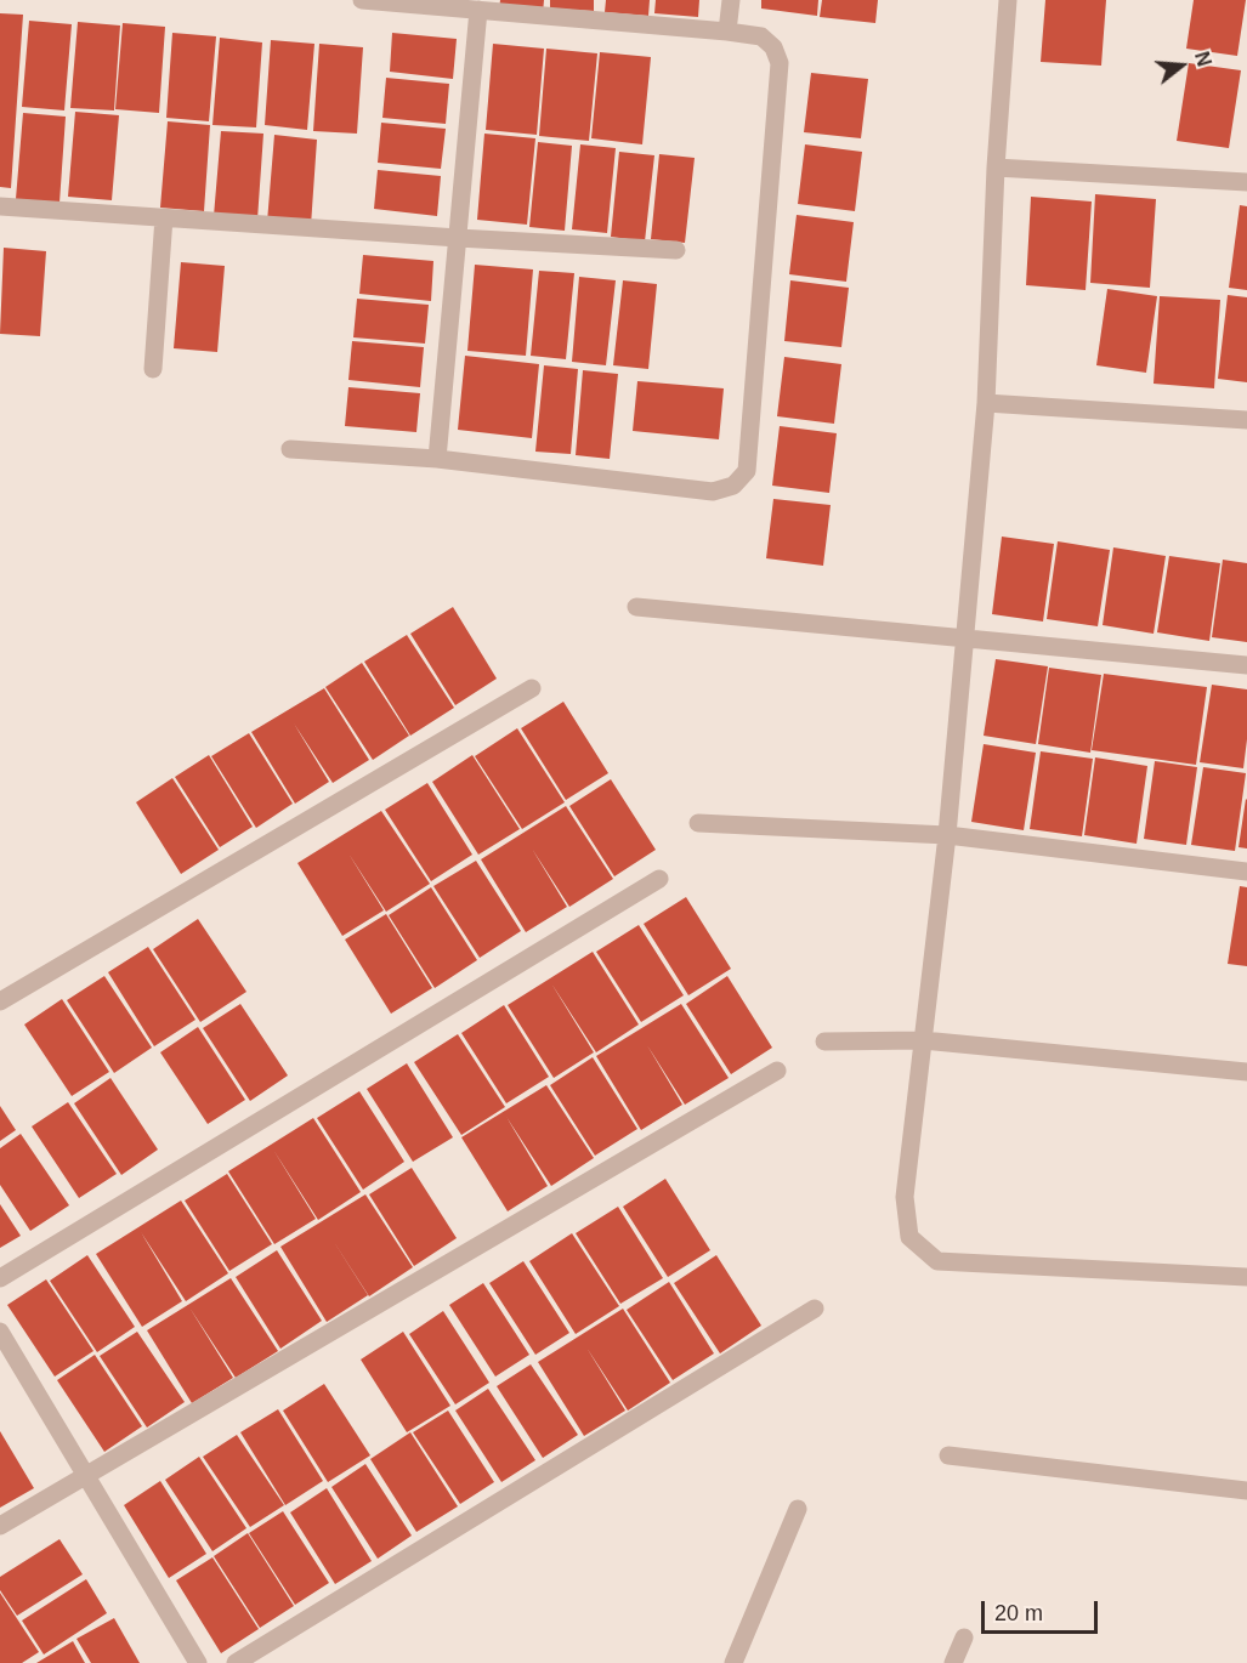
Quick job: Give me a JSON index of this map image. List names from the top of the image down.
{
  "scale_bar": "20 m",
  "north": "right"
}
